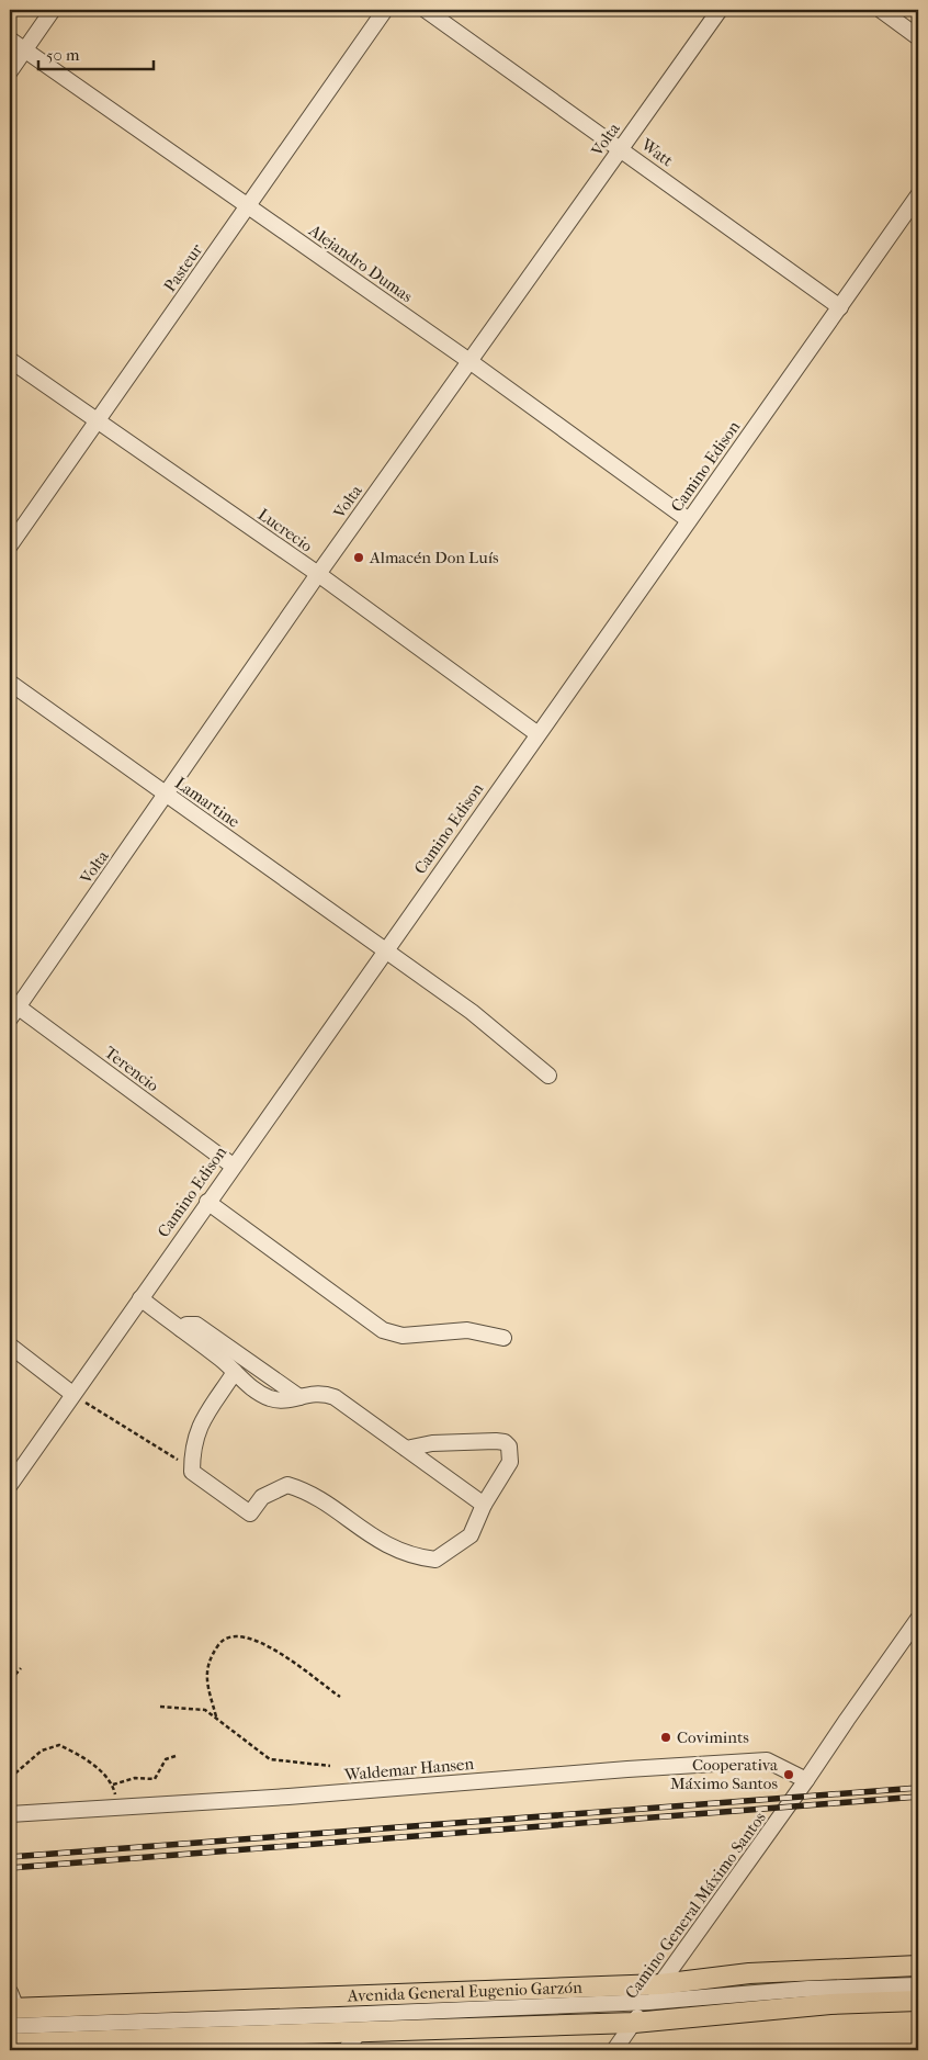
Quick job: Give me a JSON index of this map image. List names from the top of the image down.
{
  "streets": {
    "main road": ["Avenida General Eugenio Garzón"],
    "street": [
      "Volta",
      "Watt",
      "Alejandro Dumas",
      "Pasteur",
      "Camino Edison",
      "Lucrecio",
      "Lamartine",
      "Terencio",
      "Waldemar Hansen",
      "Camino General Máximo Santos"
    ]
  },
  "crossings": [
    ["Volta", "Watt"],
    ["Volta", "Alejandro Dumas"],
    ["Volta", "Lucrecio"],
    ["Volta", "Lamartine"],
    ["Volta", "Terencio"],
    ["Watt", "Camino Edison"],
    ["Alejandro Dumas", "Pasteur"],
    ["Alejandro Dumas", "Camino Edison"],
    ["Pasteur", "Lucrecio"],
    ["Camino Edison", "Lucrecio"],
    ["Camino Edison", "Lamartine"],
    ["Camino Edison", "Terencio"],
    ["Waldemar Hansen", "Camino General Máximo Santos"],
    ["Camino General Máximo Santos", "Avenida General Eugenio Garzón"]
  ],
  "places": ["Almacén Don Luís", "Covimints", "Cooperativa Máximo Santos"],
  "scale_bar": "50 m"
}
